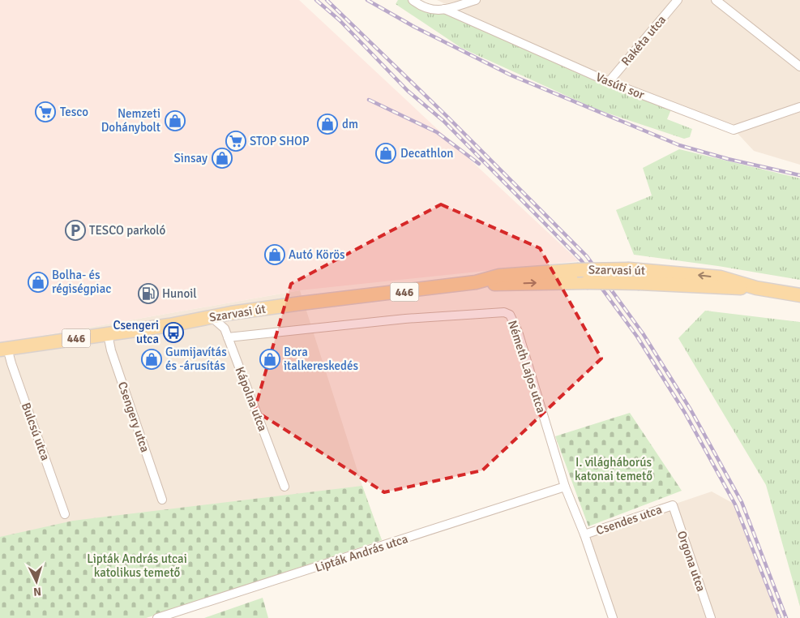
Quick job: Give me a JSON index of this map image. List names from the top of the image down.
{
  "streets": {
    "main road": ["Szarvasi út", "446"],
    "street": [
      "Rakéta utca",
      "Vasúti sor",
      "Németh Lajos utca",
      "Kápolna utca",
      "Csengery utca",
      "Bulcsú utca",
      "Csendes utca",
      "Lipták András utca",
      "Orgona utca"
    ]
  },
  "crossings": [
    ["Rakéta utca", "Vasúti sor"],
    ["Szarvasi út", "Kápolna utca"],
    ["Szarvasi út", "Csengery utca"],
    ["Szarvasi út", "Bulcsú utca"],
    ["Németh Lajos utca", "Kápolna utca"],
    ["Németh Lajos utca", "Csendes utca"],
    ["Németh Lajos utca", "Lipták András utca"],
    ["Csendes utca", "Orgona utca"]
  ],
  "parks": ["I. világháborús katonai temető", "Lipták András utcai katolikus temető"],
  "places": {
    "supermarket": ["Tesco", "STOP SHOP"],
    "shop": [
      "Nemzeti Dohánybolt",
      "dm",
      "Decathlon",
      "Sinsay",
      "Autó Körös",
      "Bolha- és régiségpiac",
      "Gumijavítás és -árusítás",
      "Bora italkereskedés"
    ],
    "parking": ["TESCO parkoló"],
    "fuel station": ["Hunoil"],
    "bus stop": ["Csengeri utca"]
  },
  "north": "bottom"
}
